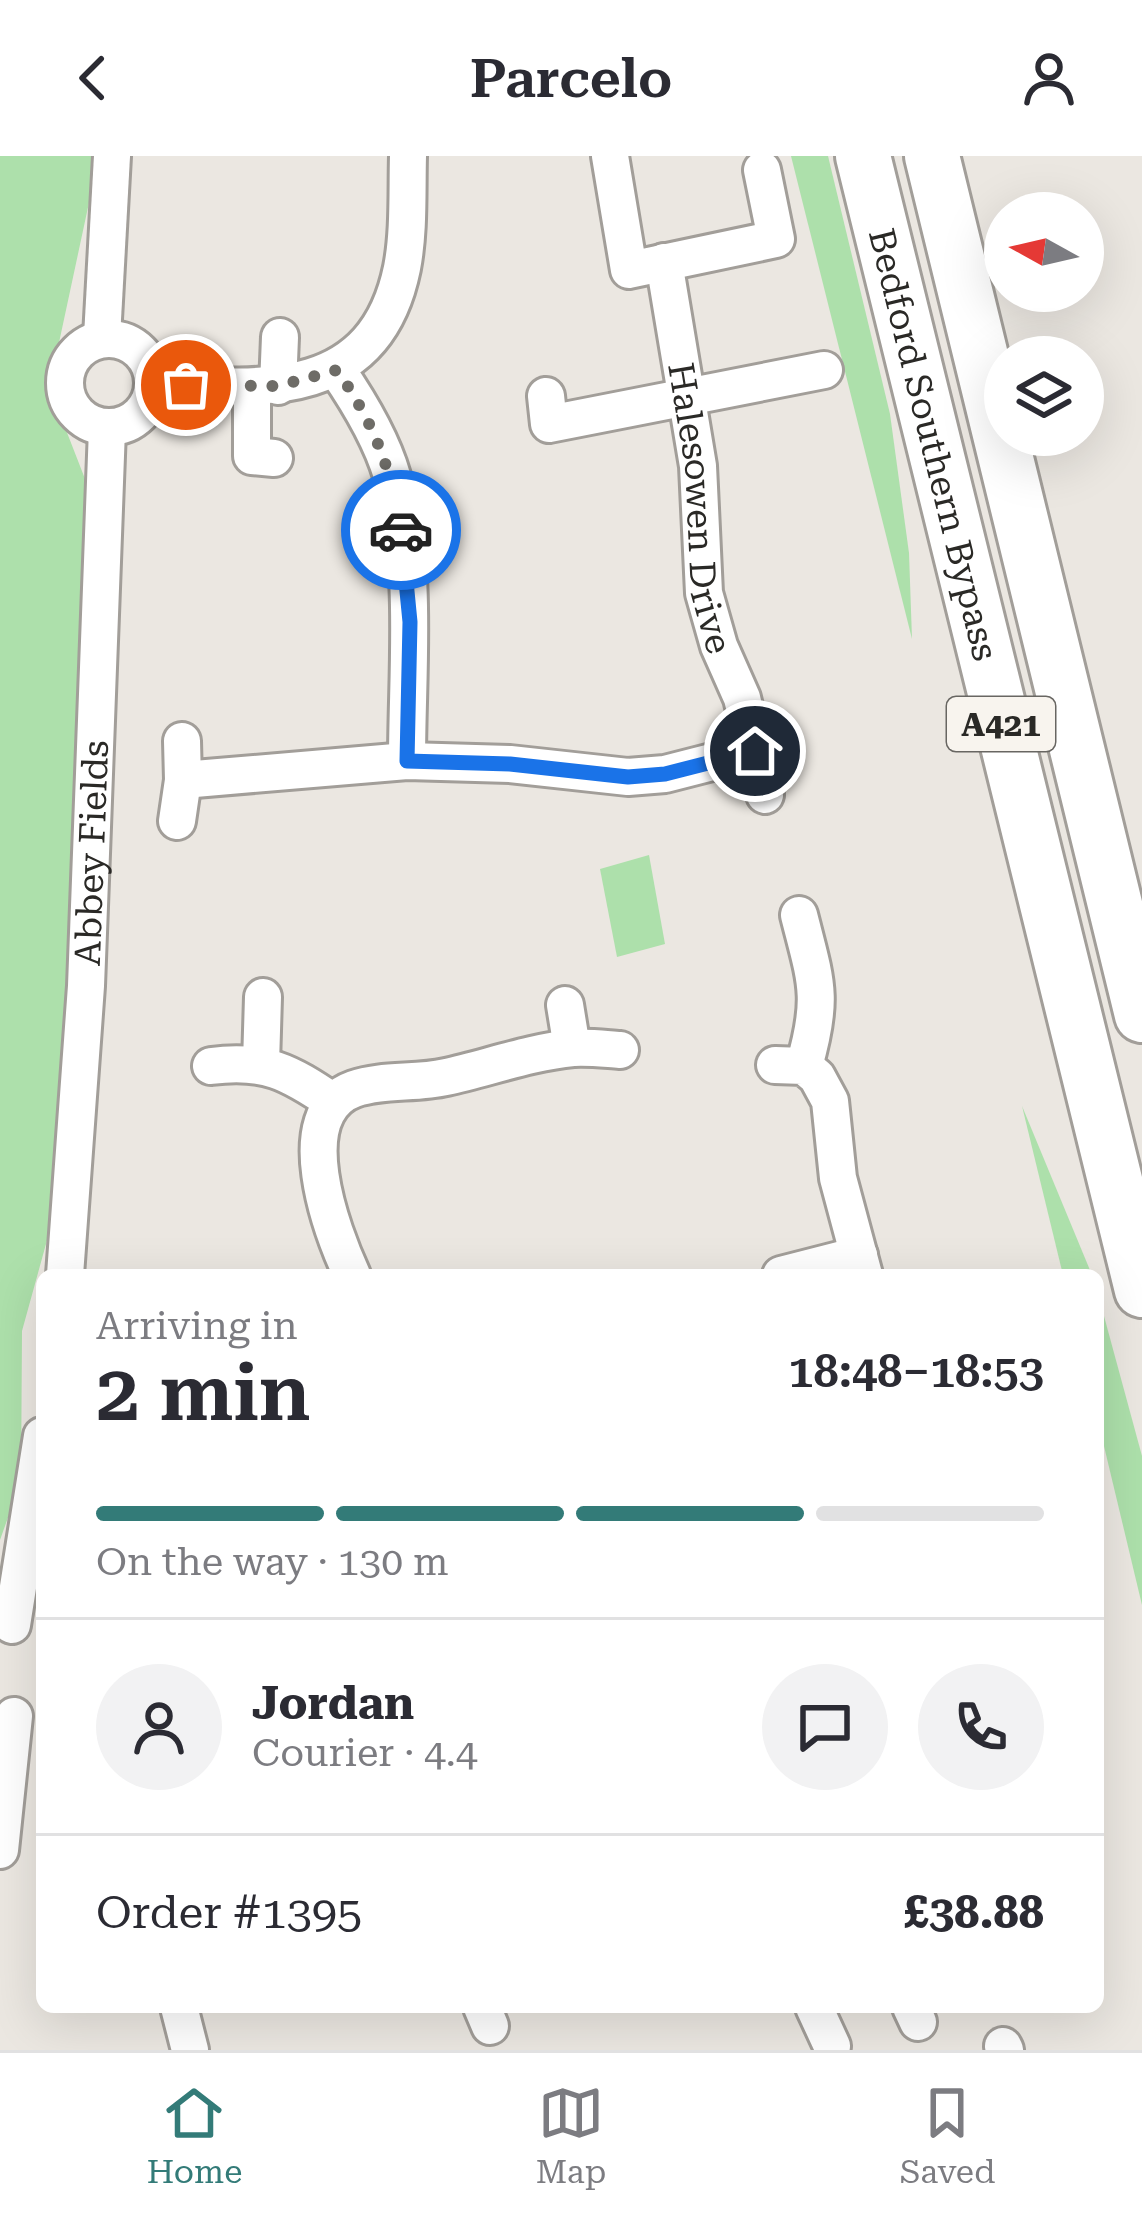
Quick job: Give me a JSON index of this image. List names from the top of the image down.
{
  "streets": {
    "highway": ["Bedford Southern Bypass", "A421"],
    "street": ["Halesowen Drive", "Abbey Fields"]
  },
  "north": "left",
  "page": {
    "header": "Parcelo",
    "heading": ["2 min", "Arriving in", "18:48–18:53"],
    "panel": [
      "Jordan",
      "Courier · 4.4",
      "Order #1395",
      "£38.88"
    ],
    "bar": "On the way · 130 m",
    "tabs": ["Home", "Map", "Saved"]
  }
}
